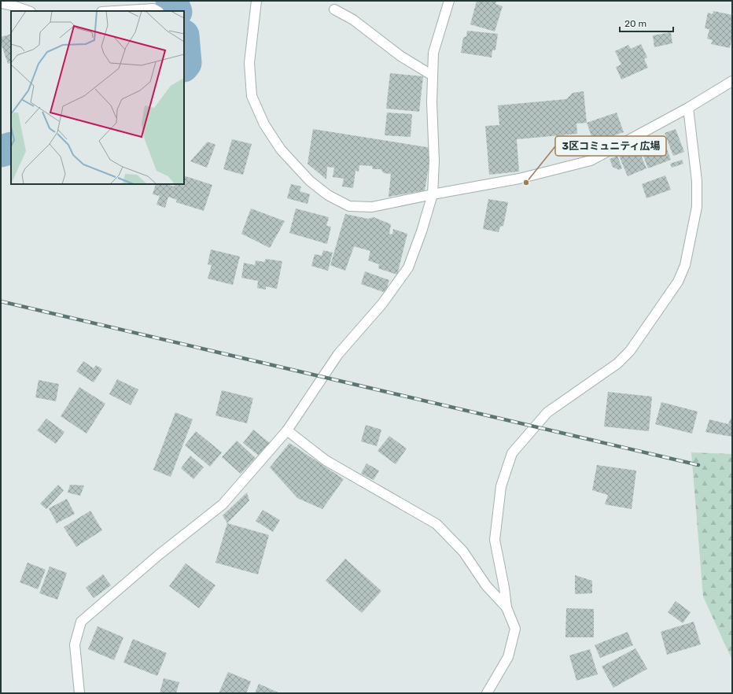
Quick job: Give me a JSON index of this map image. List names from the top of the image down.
{
  "places": ["3区コミュニティ広場"],
  "scale_bar": "20 m"
}
